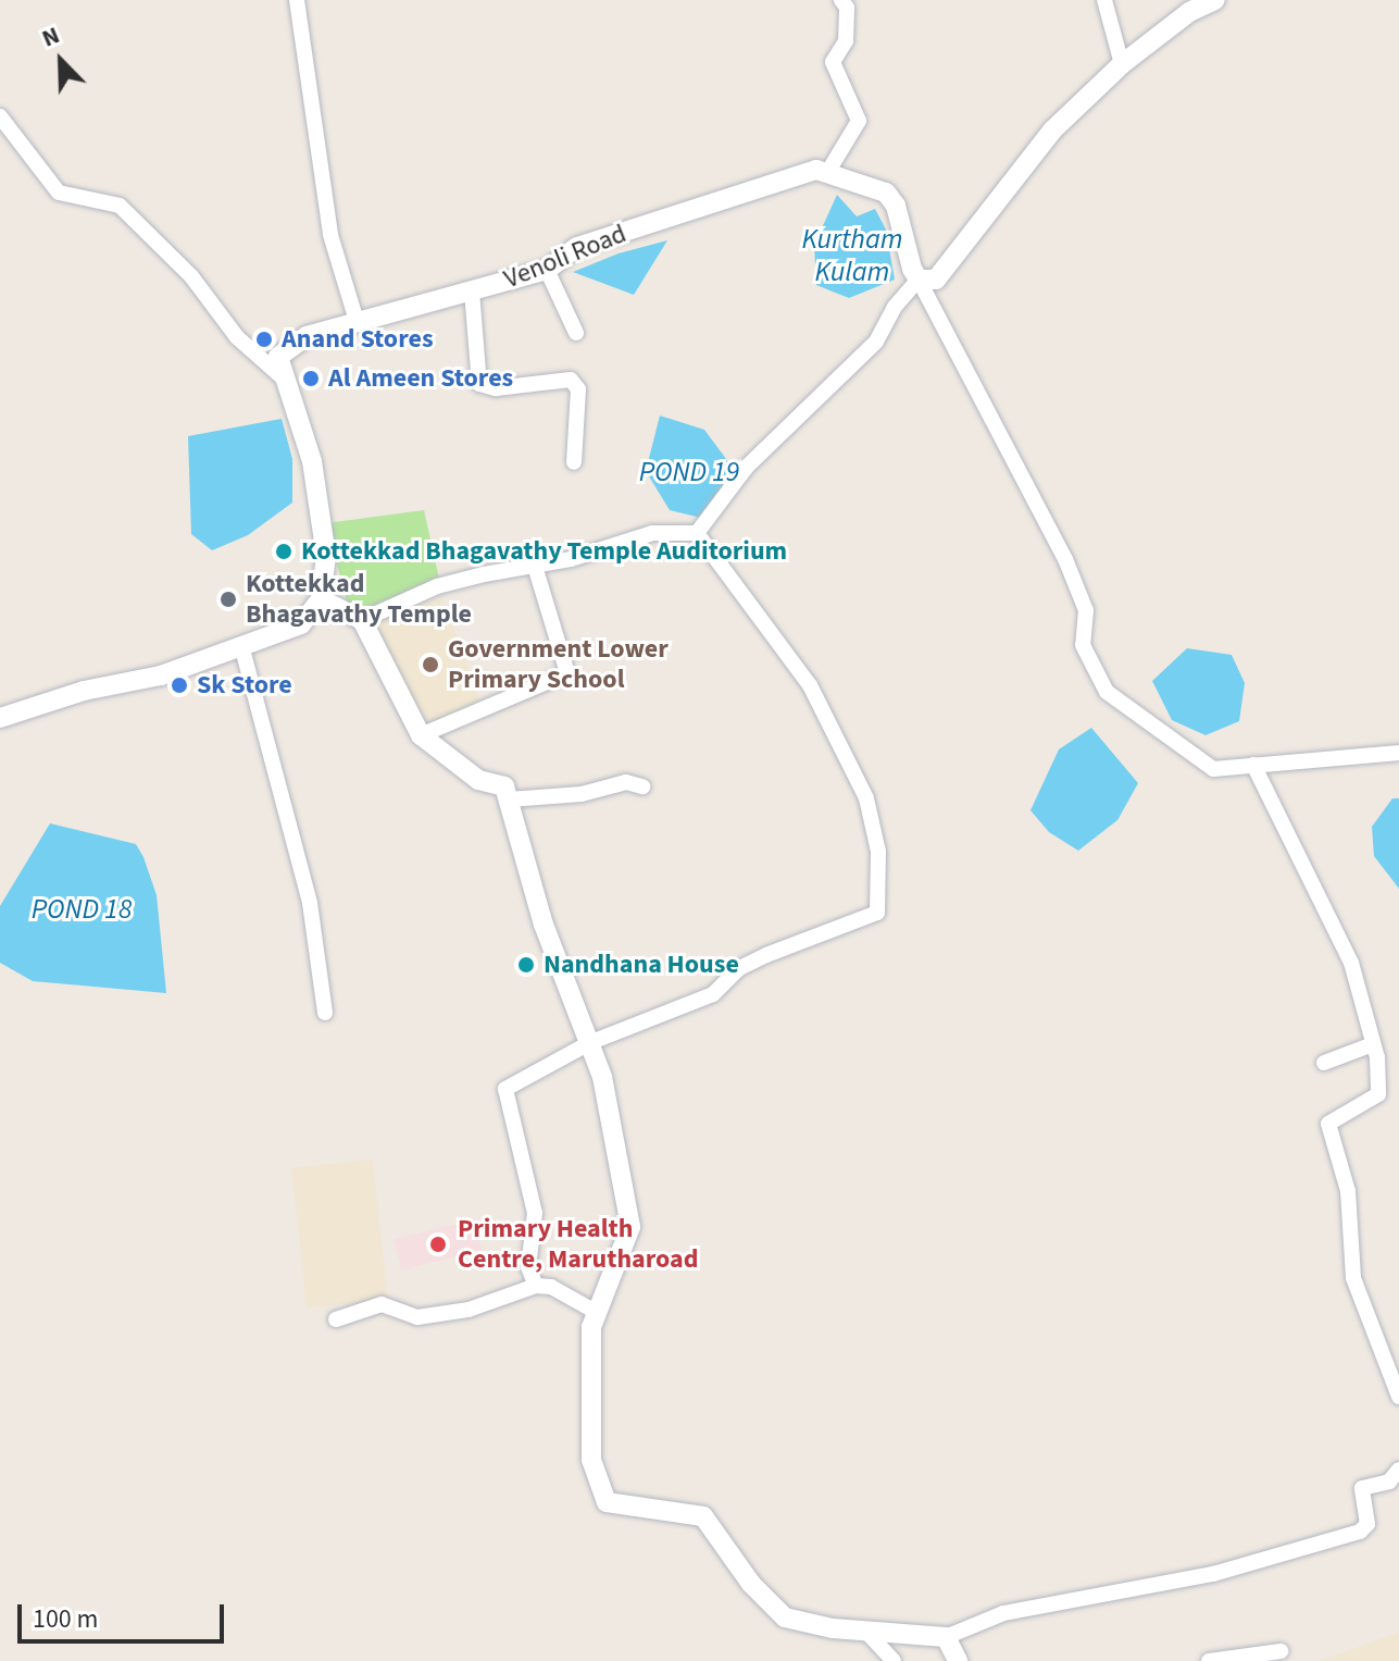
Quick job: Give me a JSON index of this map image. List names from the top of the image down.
{
  "streets": {
    "street": ["Venoli Road"]
  },
  "water": ["Kurtham Kulam", "POND 19", "POND 18"],
  "places": [
    "Anand Stores",
    "Al Ameen Stores",
    "Kottekkad Bhagavathy Temple Auditorium",
    "Kottekkad Bhagavathy Temple",
    "Government Lower Primary School",
    "Sk Store",
    "Nandhana House",
    "Primary Health Centre, Marutharoad"
  ],
  "scale_bar": "100 m",
  "north": "top left"
}
